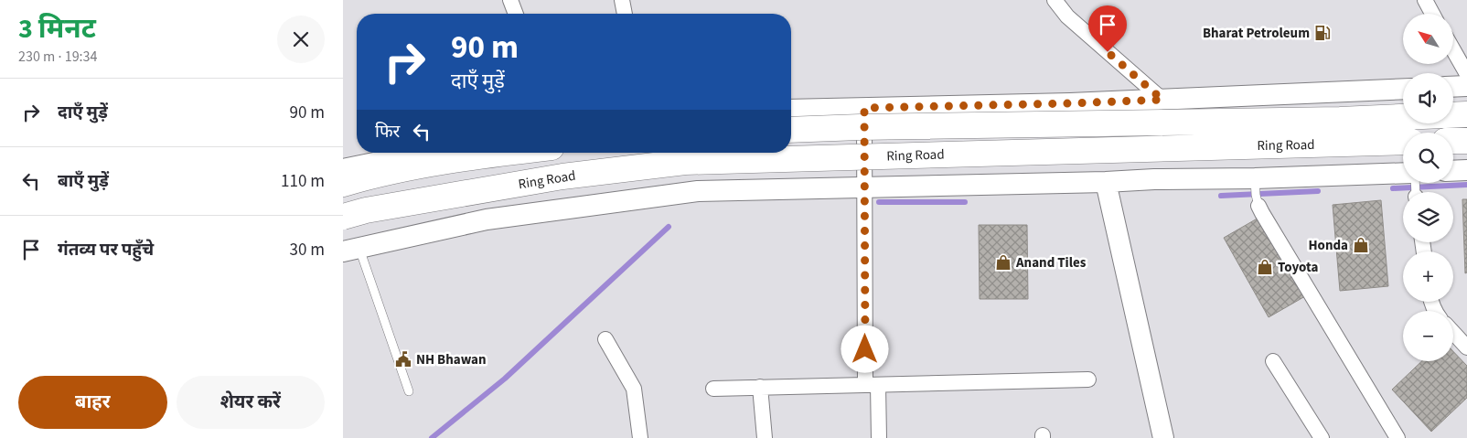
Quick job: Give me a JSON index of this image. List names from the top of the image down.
{
  "streets": {
    "highway": ["Ring Road"]
  },
  "places": {
    "fuel station": ["Bharat Petroleum"],
    "shop": ["Honda", "Anand Tiles", "Toyota"],
    "public building": ["NH Bhawan"]
  },
  "north": "top left",
  "page": {
    "heading": ["3 मिनट", "230 m · 19:34"],
    "map_buttons": ["+", "−"],
    "turn": ["90 m", "दाएँ मुड़ें"],
    "list": [
      {
        "name": "दाएँ मुड़ें",
        "value": "90 m"
      },
      {
        "name": "बाएँ मुड़ें",
        "value": "110 m"
      },
      {
        "name": "गंतव्य पर पहुँचे",
        "value": "30 m"
      }
    ],
    "then": "फिर",
    "buttons": ["बाहर", "शेयर करें"]
  }
}
